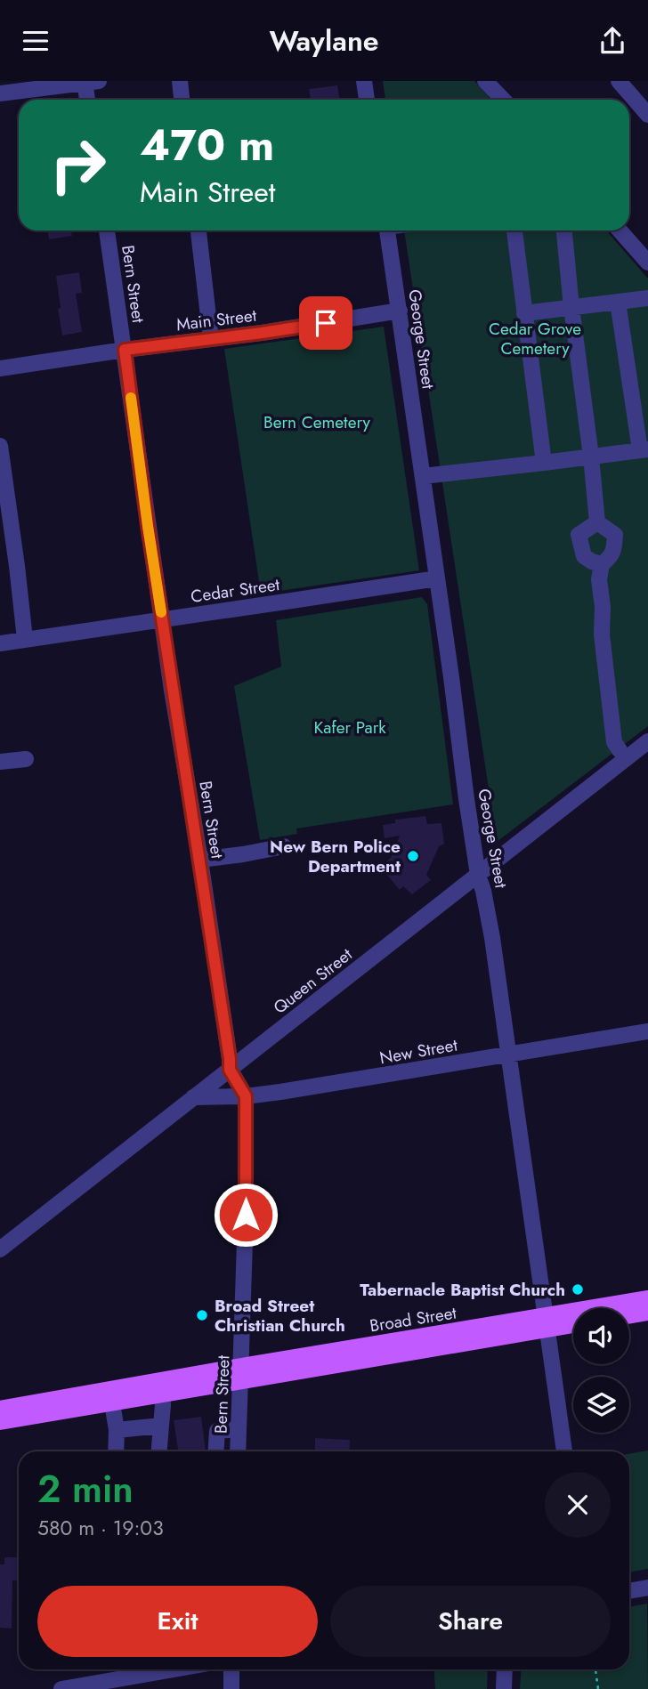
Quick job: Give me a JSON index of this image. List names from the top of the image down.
{
  "streets": {
    "main road": ["Broad Street"],
    "street": [
      "Bern Street",
      "Main Street",
      "George Street",
      "Cedar Street",
      "Queen Street",
      "New Street"
    ]
  },
  "crossings": [
    ["Bern Street", "Main Street"],
    ["Bern Street", "Cedar Street"],
    ["Bern Street", "Queen Street"],
    ["Bern Street", "New Street"],
    ["Bern Street", "Broad Street"],
    ["Main Street", "George Street"],
    ["George Street", "Cedar Street"],
    ["George Street", "Queen Street"],
    ["George Street", "New Street"],
    ["George Street", "Broad Street"],
    ["Queen Street", "New Street"]
  ],
  "parks": ["Cedar Grove Cemetery", "Bern Cemetery", "Kafer Park"],
  "places": ["New Bern Police Department", "Tabernacle Baptist Church", "Broad Street Christian Church"],
  "page": {
    "header": "Waylane",
    "turn": ["470 m", "Main Street"],
    "heading": ["2 min", "580 m · 19:03"],
    "buttons": ["Exit", "Share"]
  }
}
